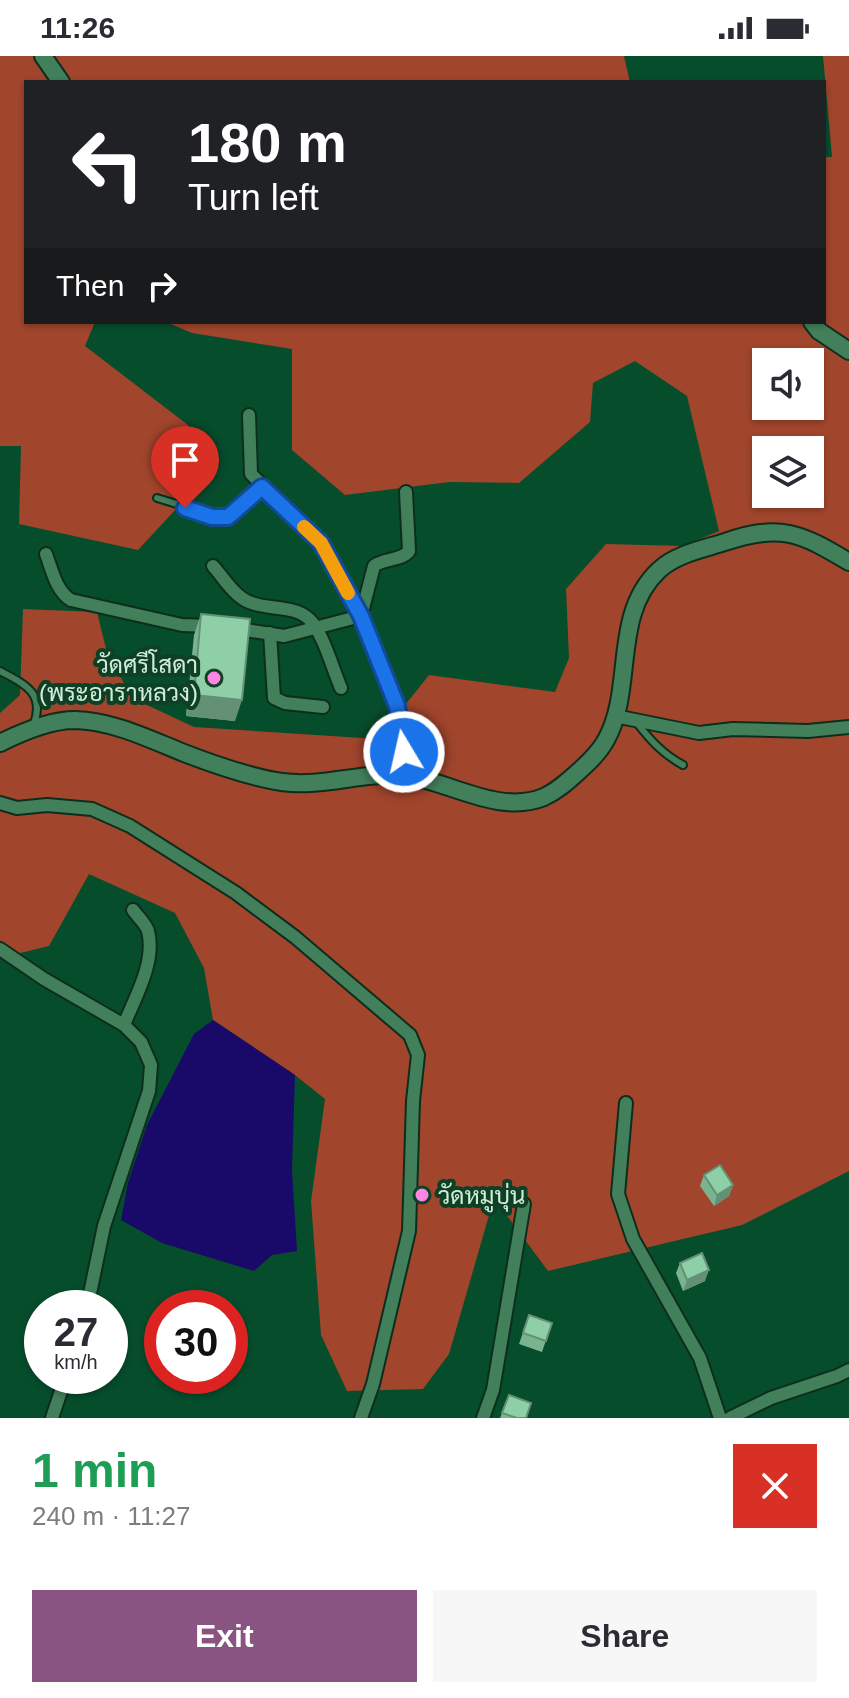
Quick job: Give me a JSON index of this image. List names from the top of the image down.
{
  "places": ["วัดศรีโสดา (พระอาราหลวง)", "วัดหมูบุ่น"],
  "page": {
    "status": "11:26",
    "turn": ["180 m", "Turn left"],
    "then": "Then",
    "speed": "27 km/h",
    "limit": "30",
    "heading": ["1 min", "240 m · 11:27"],
    "buttons": ["Exit", "Share"]
  }
}
